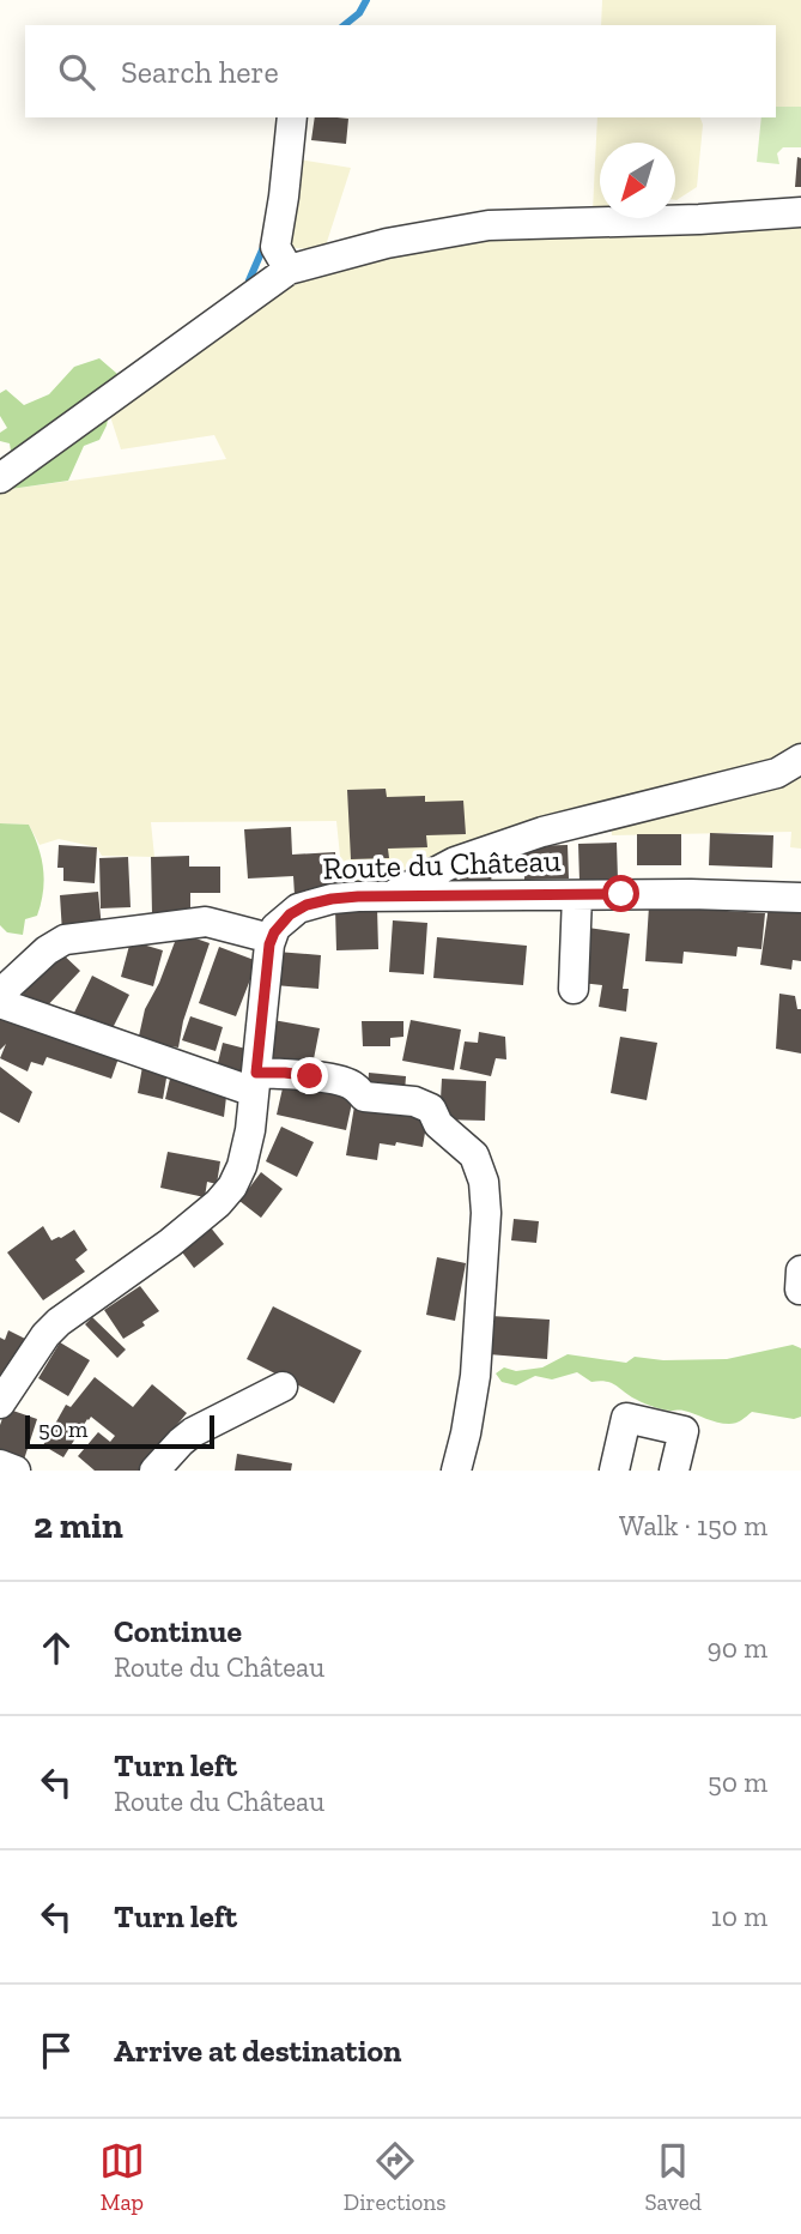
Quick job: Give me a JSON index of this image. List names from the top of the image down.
{
  "streets": {
    "street": ["Route du Château"]
  },
  "scale_bar": "50 m",
  "north": "bottom left",
  "page": {
    "search": "Search here",
    "scale": "50 m",
    "heading": ["2 min", "Walk · 150 m"],
    "list": [
      ["Continue", "Route du Château", "90 m"],
      ["Turn left", "Route du Château", "50 m"],
      ["Turn left", "10 m"],
      "Arrive at destination"
    ],
    "nav": ["Map", "Directions", "Saved"]
  }
}
